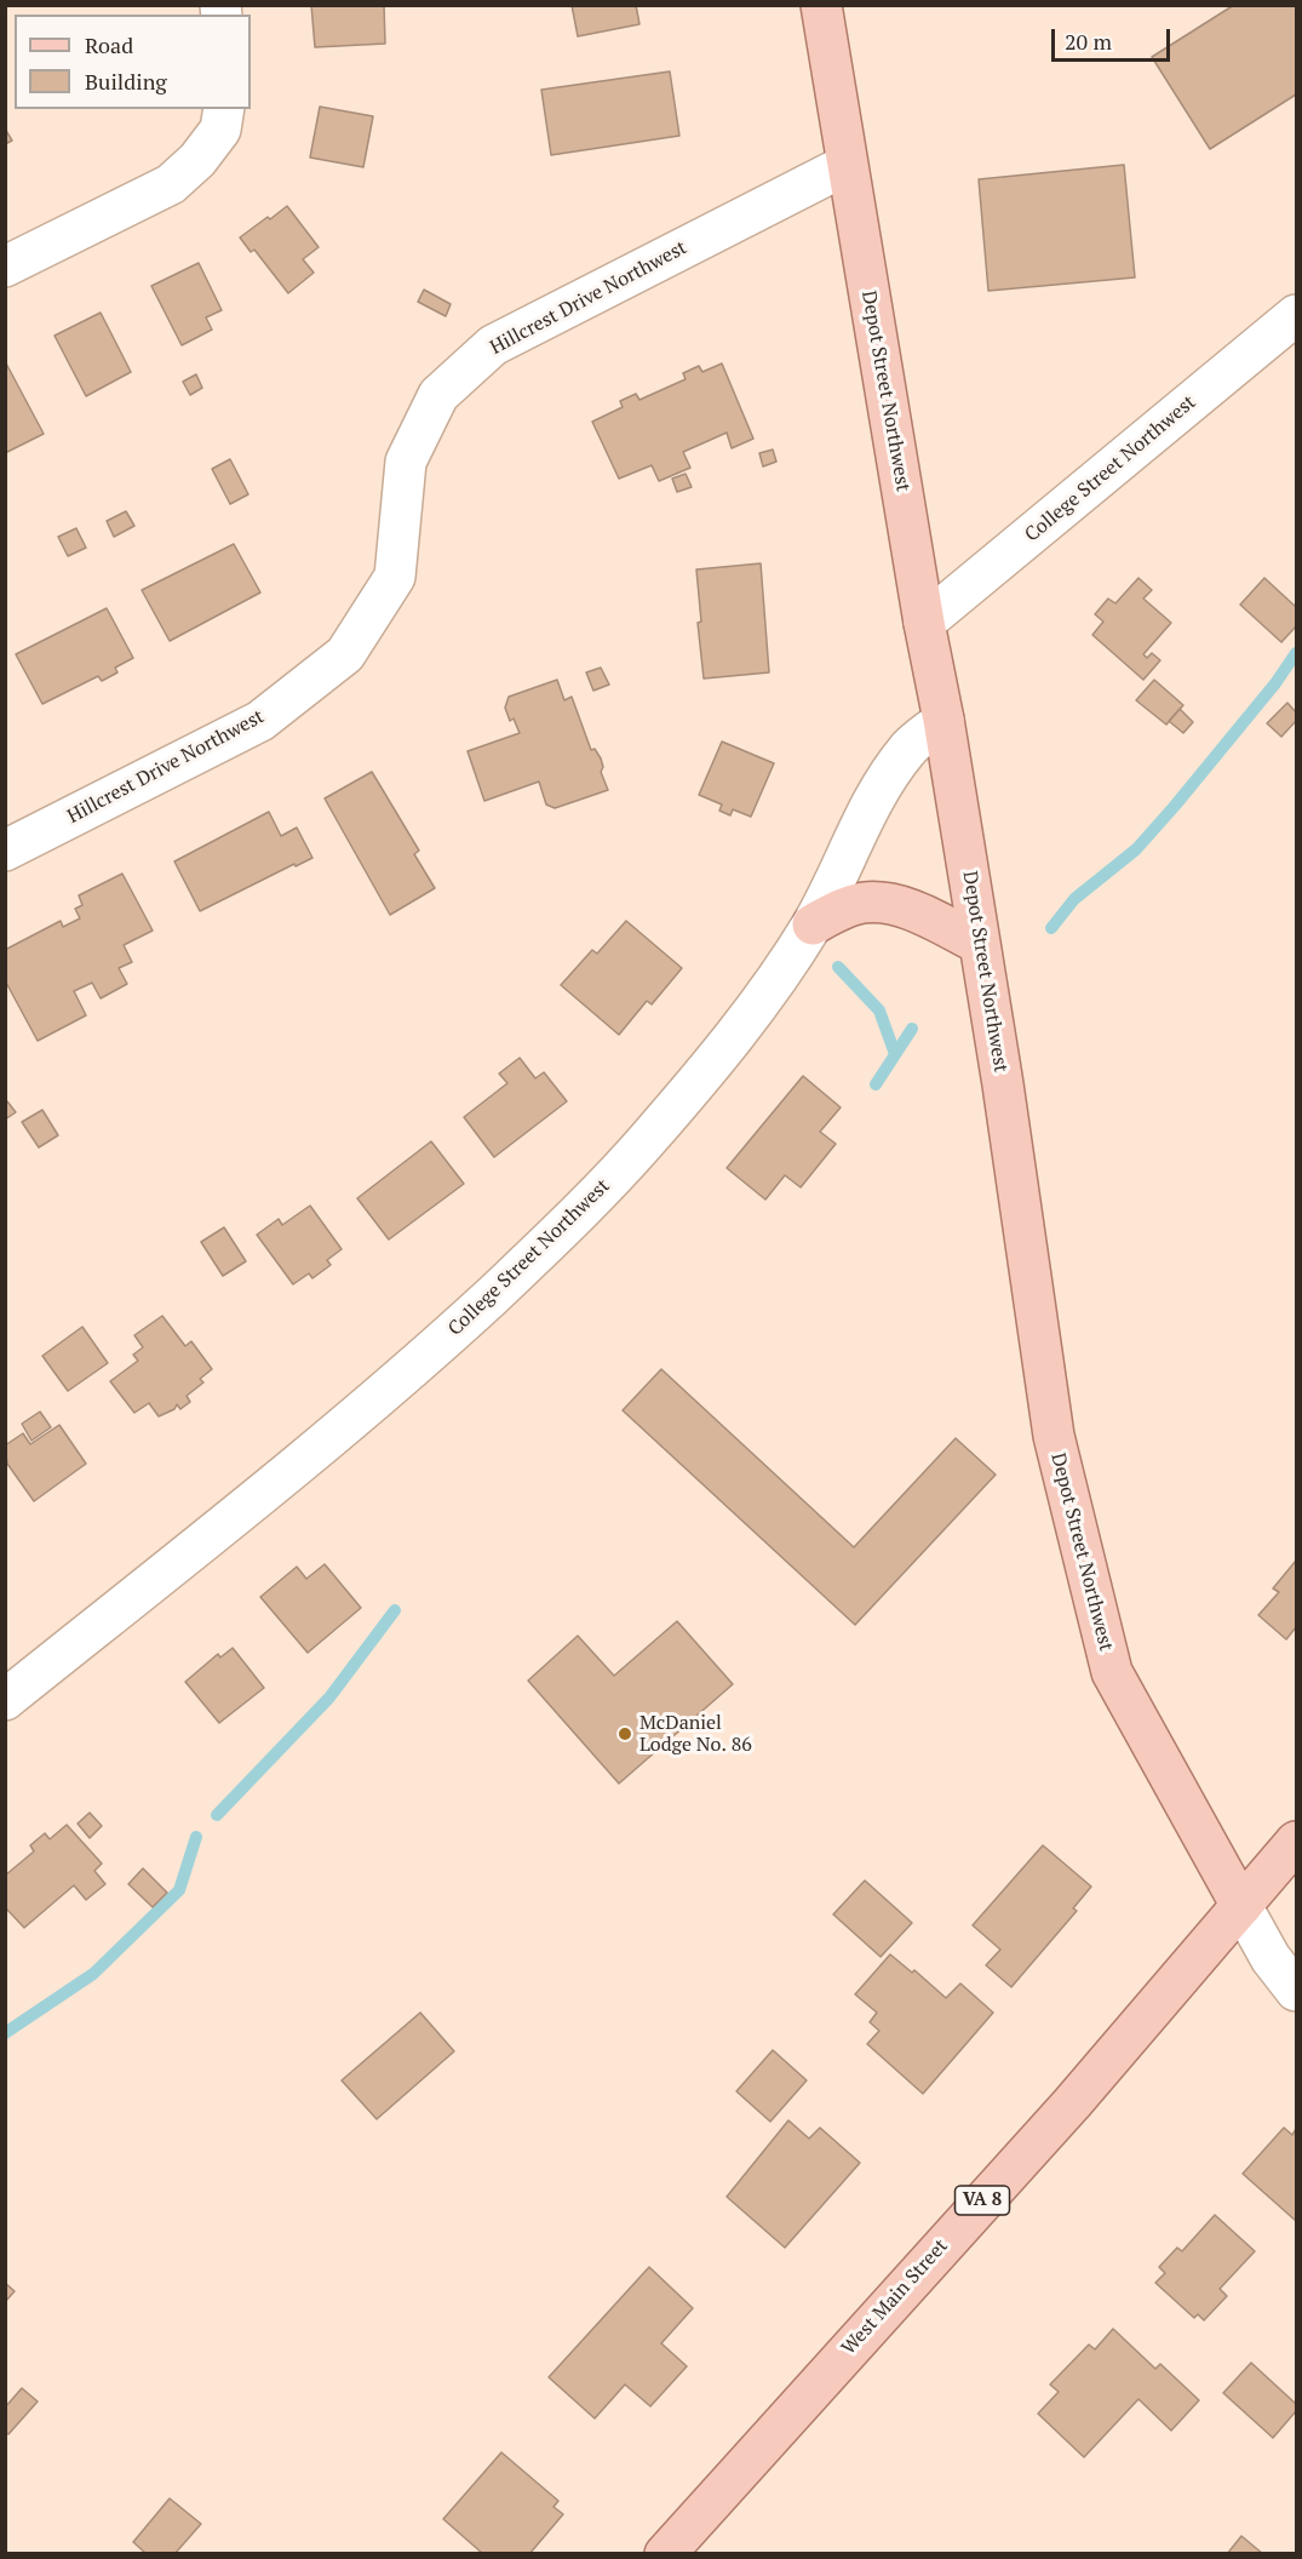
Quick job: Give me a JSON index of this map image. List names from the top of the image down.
{
  "streets": {
    "main road": ["Depot Street Northwest", "VA 8", "West Main Street"],
    "street": ["Hillcrest Drive Northwest", "College Street Northwest"]
  },
  "crossings": [
    ["Hillcrest Drive Northwest", "Depot Street Northwest"],
    ["Depot Street Northwest", "College Street Northwest"],
    ["Depot Street Northwest", "West Main Street"]
  ],
  "places": ["McDaniel Lodge No. 86"],
  "legend": ["Road", "Building"],
  "scale_bar": "20 m"
}
